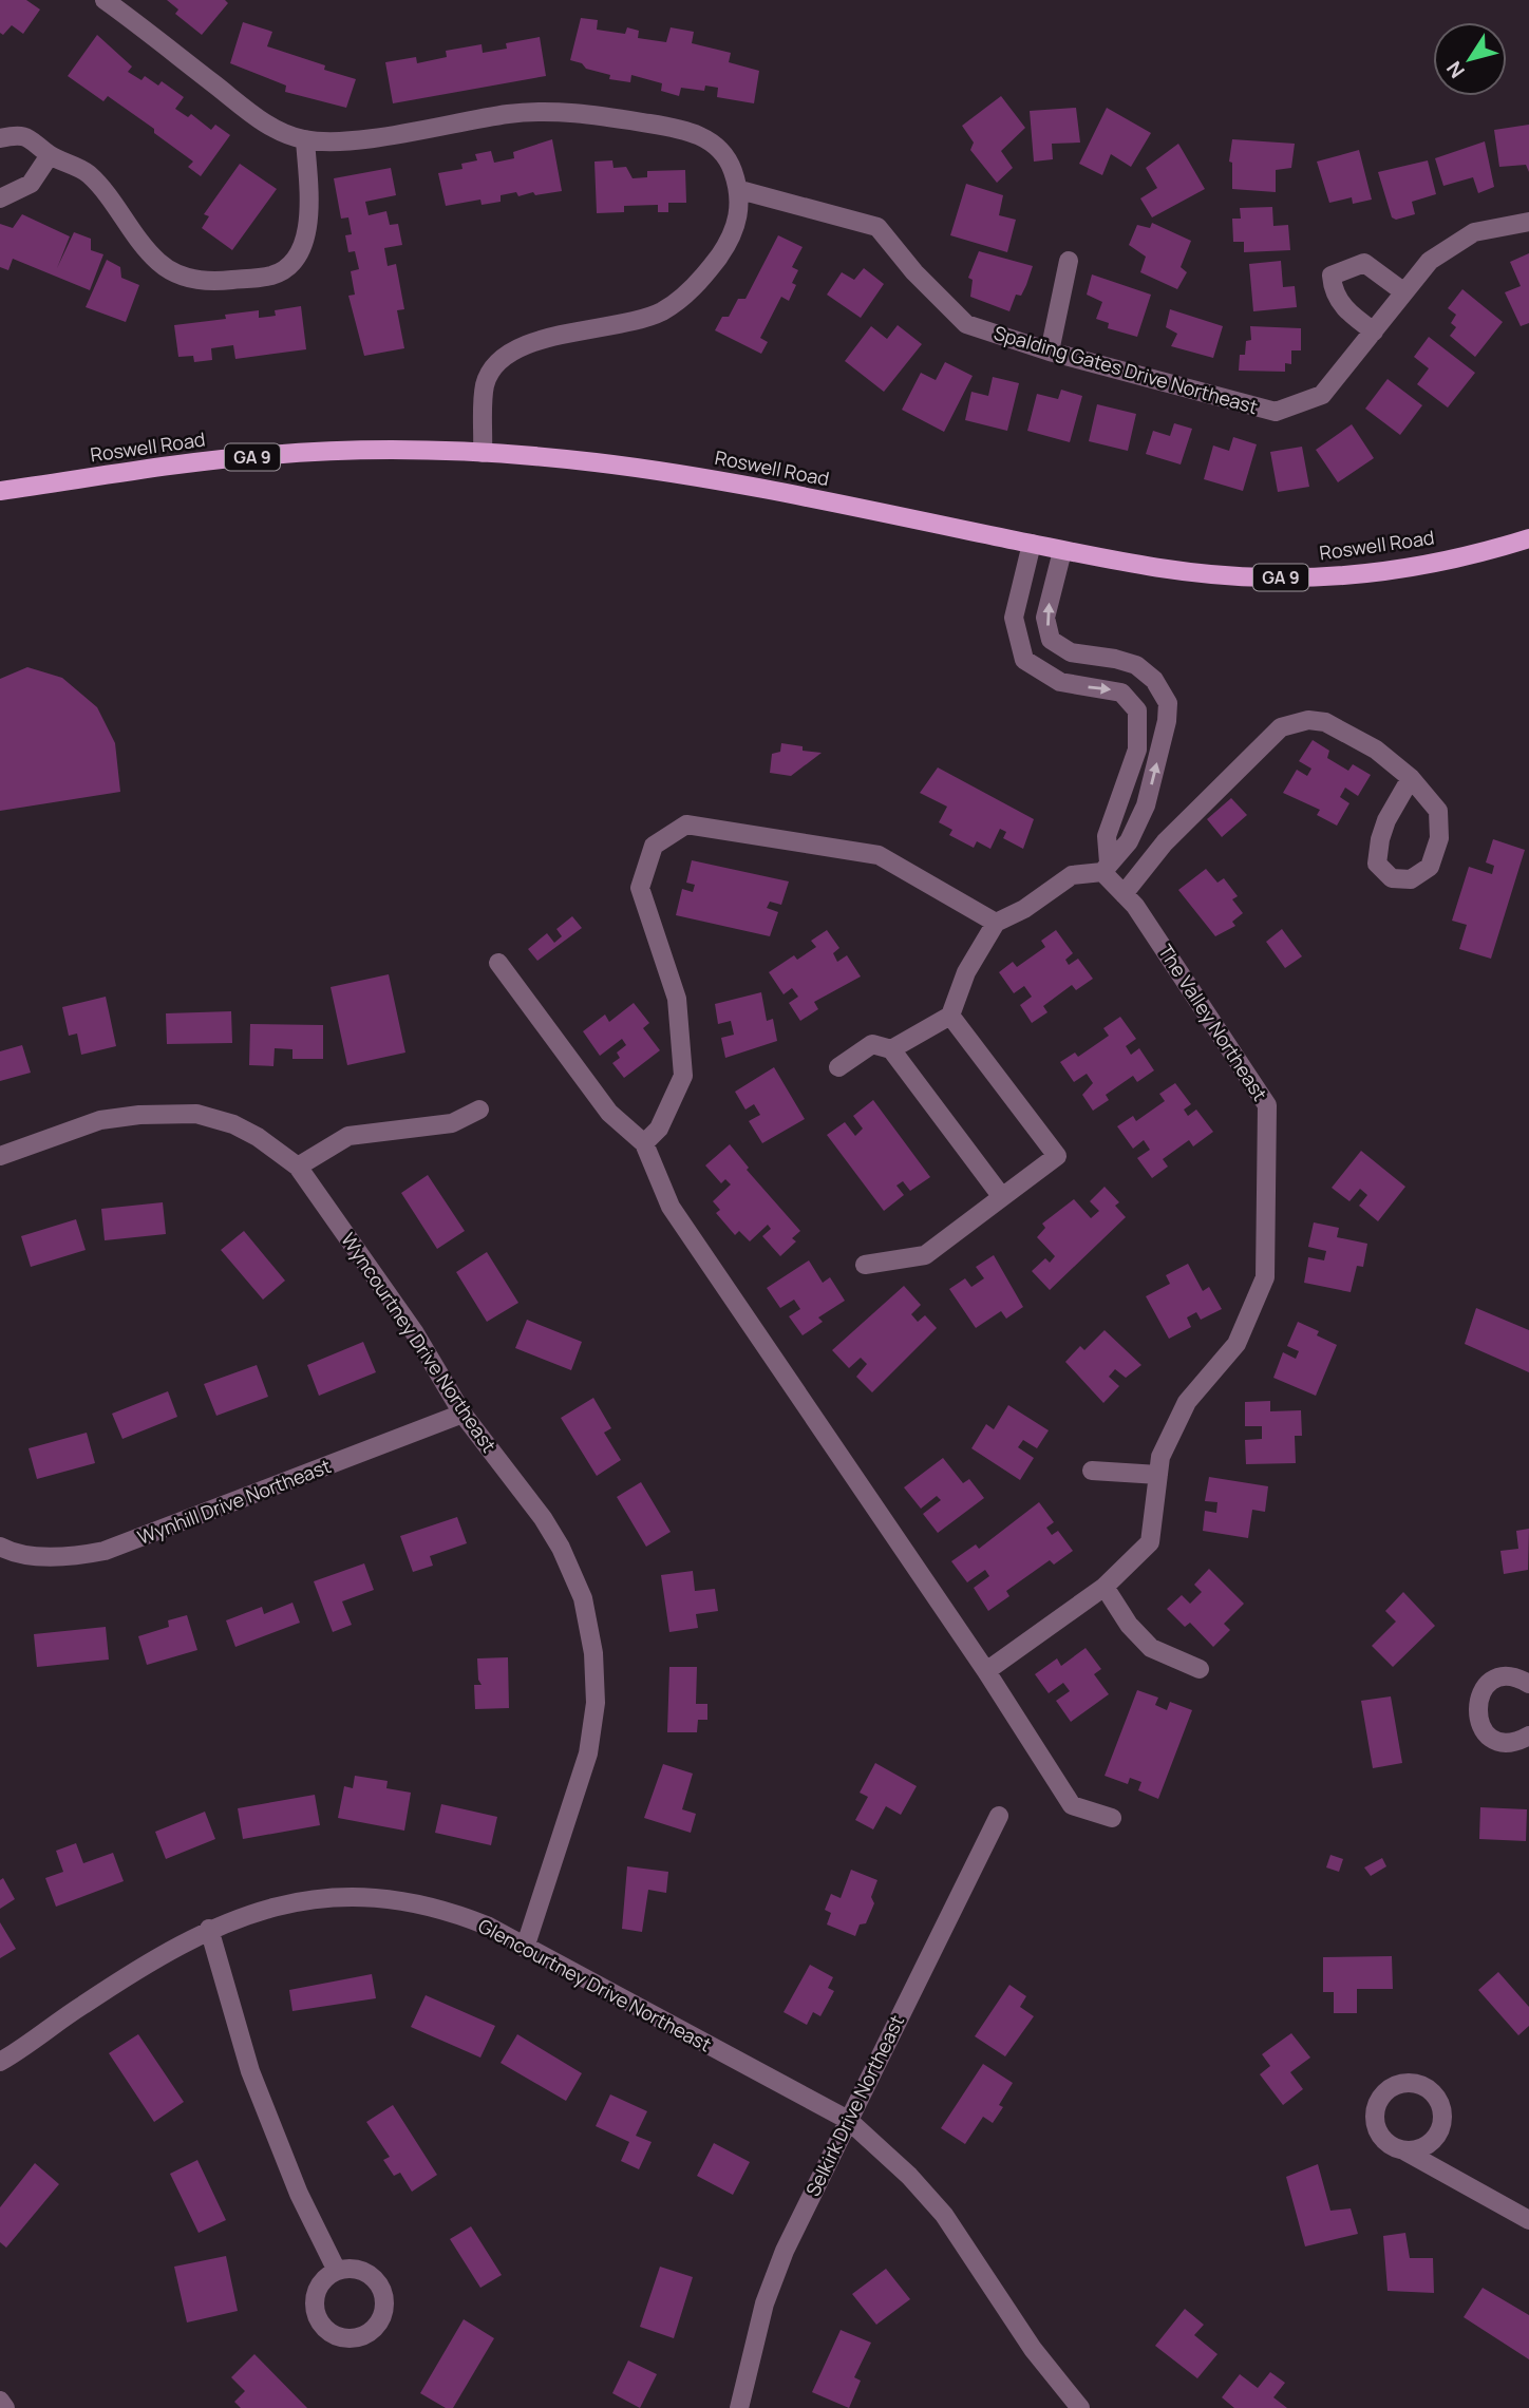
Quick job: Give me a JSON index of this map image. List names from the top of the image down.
{
  "streets": {
    "main road": ["Roswell Road", "GA 9"],
    "street": [
      "Spalding Gates Drive Northeast",
      "The Valley Northeast",
      "Wyncourtney Drive Northeast",
      "Wynhill Drive Northeast",
      "Glencourtney Drive Northeast",
      "Selkirk Drive Northeast"
    ]
  },
  "crossings": [
    ["Wyncourtney Drive Northeast", "Wynhill Drive Northeast"],
    ["Wyncourtney Drive Northeast", "Glencourtney Drive Northeast"],
    ["Glencourtney Drive Northeast", "Selkirk Drive Northeast"]
  ],
  "north": "bottom left"
}
